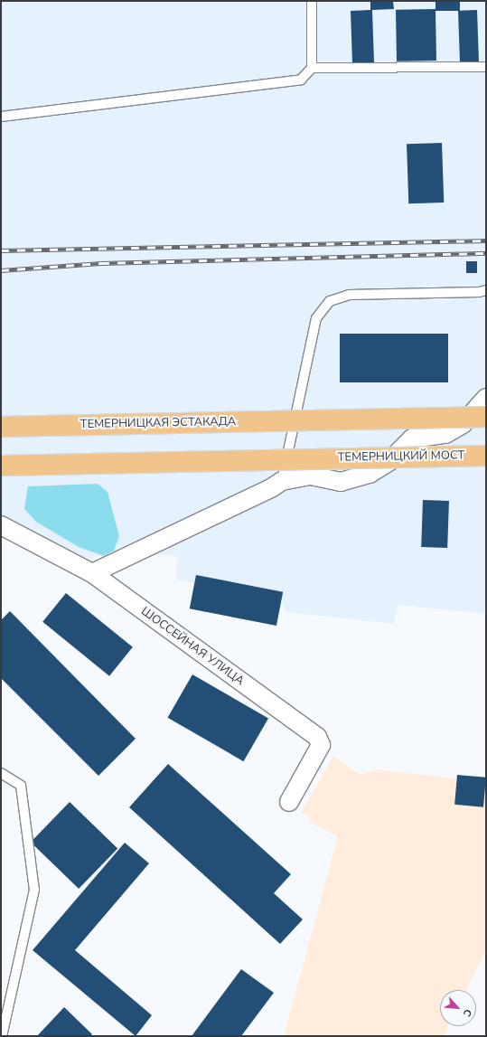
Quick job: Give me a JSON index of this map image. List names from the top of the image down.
{
  "streets": {
    "main road": ["ТЕМЕРНИЦКАЯ ЭСТАКАДА", "ТЕМЕРНИЦКИЙ МОСТ"],
    "street": ["ШОССЕЙНАЯ УЛИЦА"]
  },
  "north": "bottom right"
}
